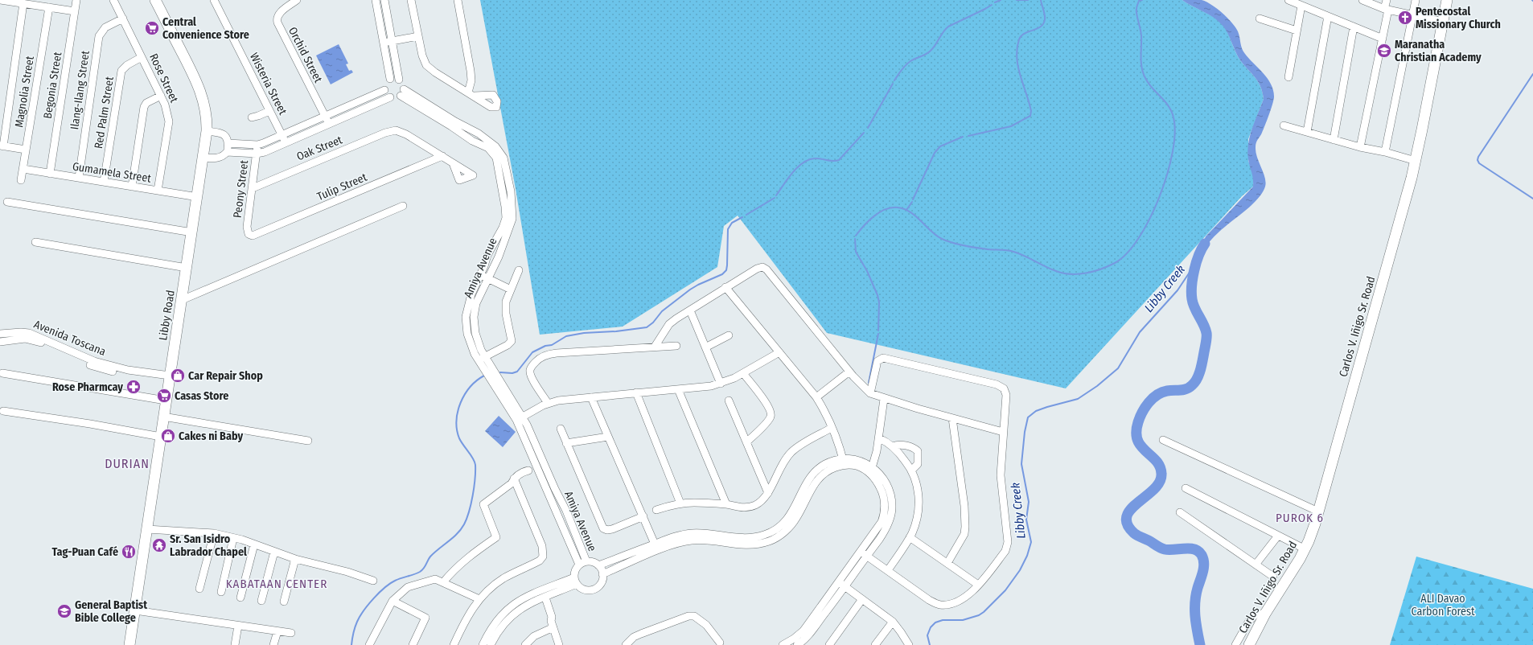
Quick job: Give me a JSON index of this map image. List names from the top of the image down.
{
  "streets": {
    "main road": ["Libby Road", "Carlos V. Iñigo Sr. Road"],
    "street": [
      "Orchid Street",
      "Rose Street",
      "Wisteria Street",
      "Begonia Street",
      "Ilang-Ilang Street",
      "Magnolia Street",
      "Red Palm Street",
      "Oak Street",
      "Gumamela Street",
      "Tulip Street",
      "Peony Street",
      "Amiya Avenue",
      "Avenida Toscana"
    ]
  },
  "crossings": [
    ["Rose Street", "Ilang-Ilang Street"],
    ["Rose Street", "Red Palm Street"],
    ["Rose Street", "Gumamela Street"],
    ["Begonia Street", "Gumamela Street"],
    ["Ilang-Ilang Street", "Gumamela Street"],
    ["Magnolia Street", "Gumamela Street"],
    ["Red Palm Street", "Gumamela Street"],
    ["Oak Street", "Tulip Street"],
    ["Oak Street", "Peony Street"],
    ["Gumamela Street", "Libby Road"],
    ["Tulip Street", "Peony Street"],
    ["Libby Road", "Avenida Toscana"]
  ],
  "districts": ["DURIAN", "PUROK 6", "KABATAAN CENTER"],
  "water": ["Libby Creek"],
  "parks": ["ALI Davao Carbon Forest"],
  "places": {
    "church": ["Pentecostal Missionary Church"],
    "supermarket": ["Central Convenience Store", "Casas Store"],
    "school or university": ["Maranatha Christian Academy", "General Baptist Bible College"],
    "shop": ["Car Repair Shop", "Cakes ni Baby"],
    "pharmacy": ["Rose Pharmcay"],
    "temple": ["Sr. San Isidro Labrador Chapel"],
    "restaurant": ["Tag-Puan Café"]
  }
}
